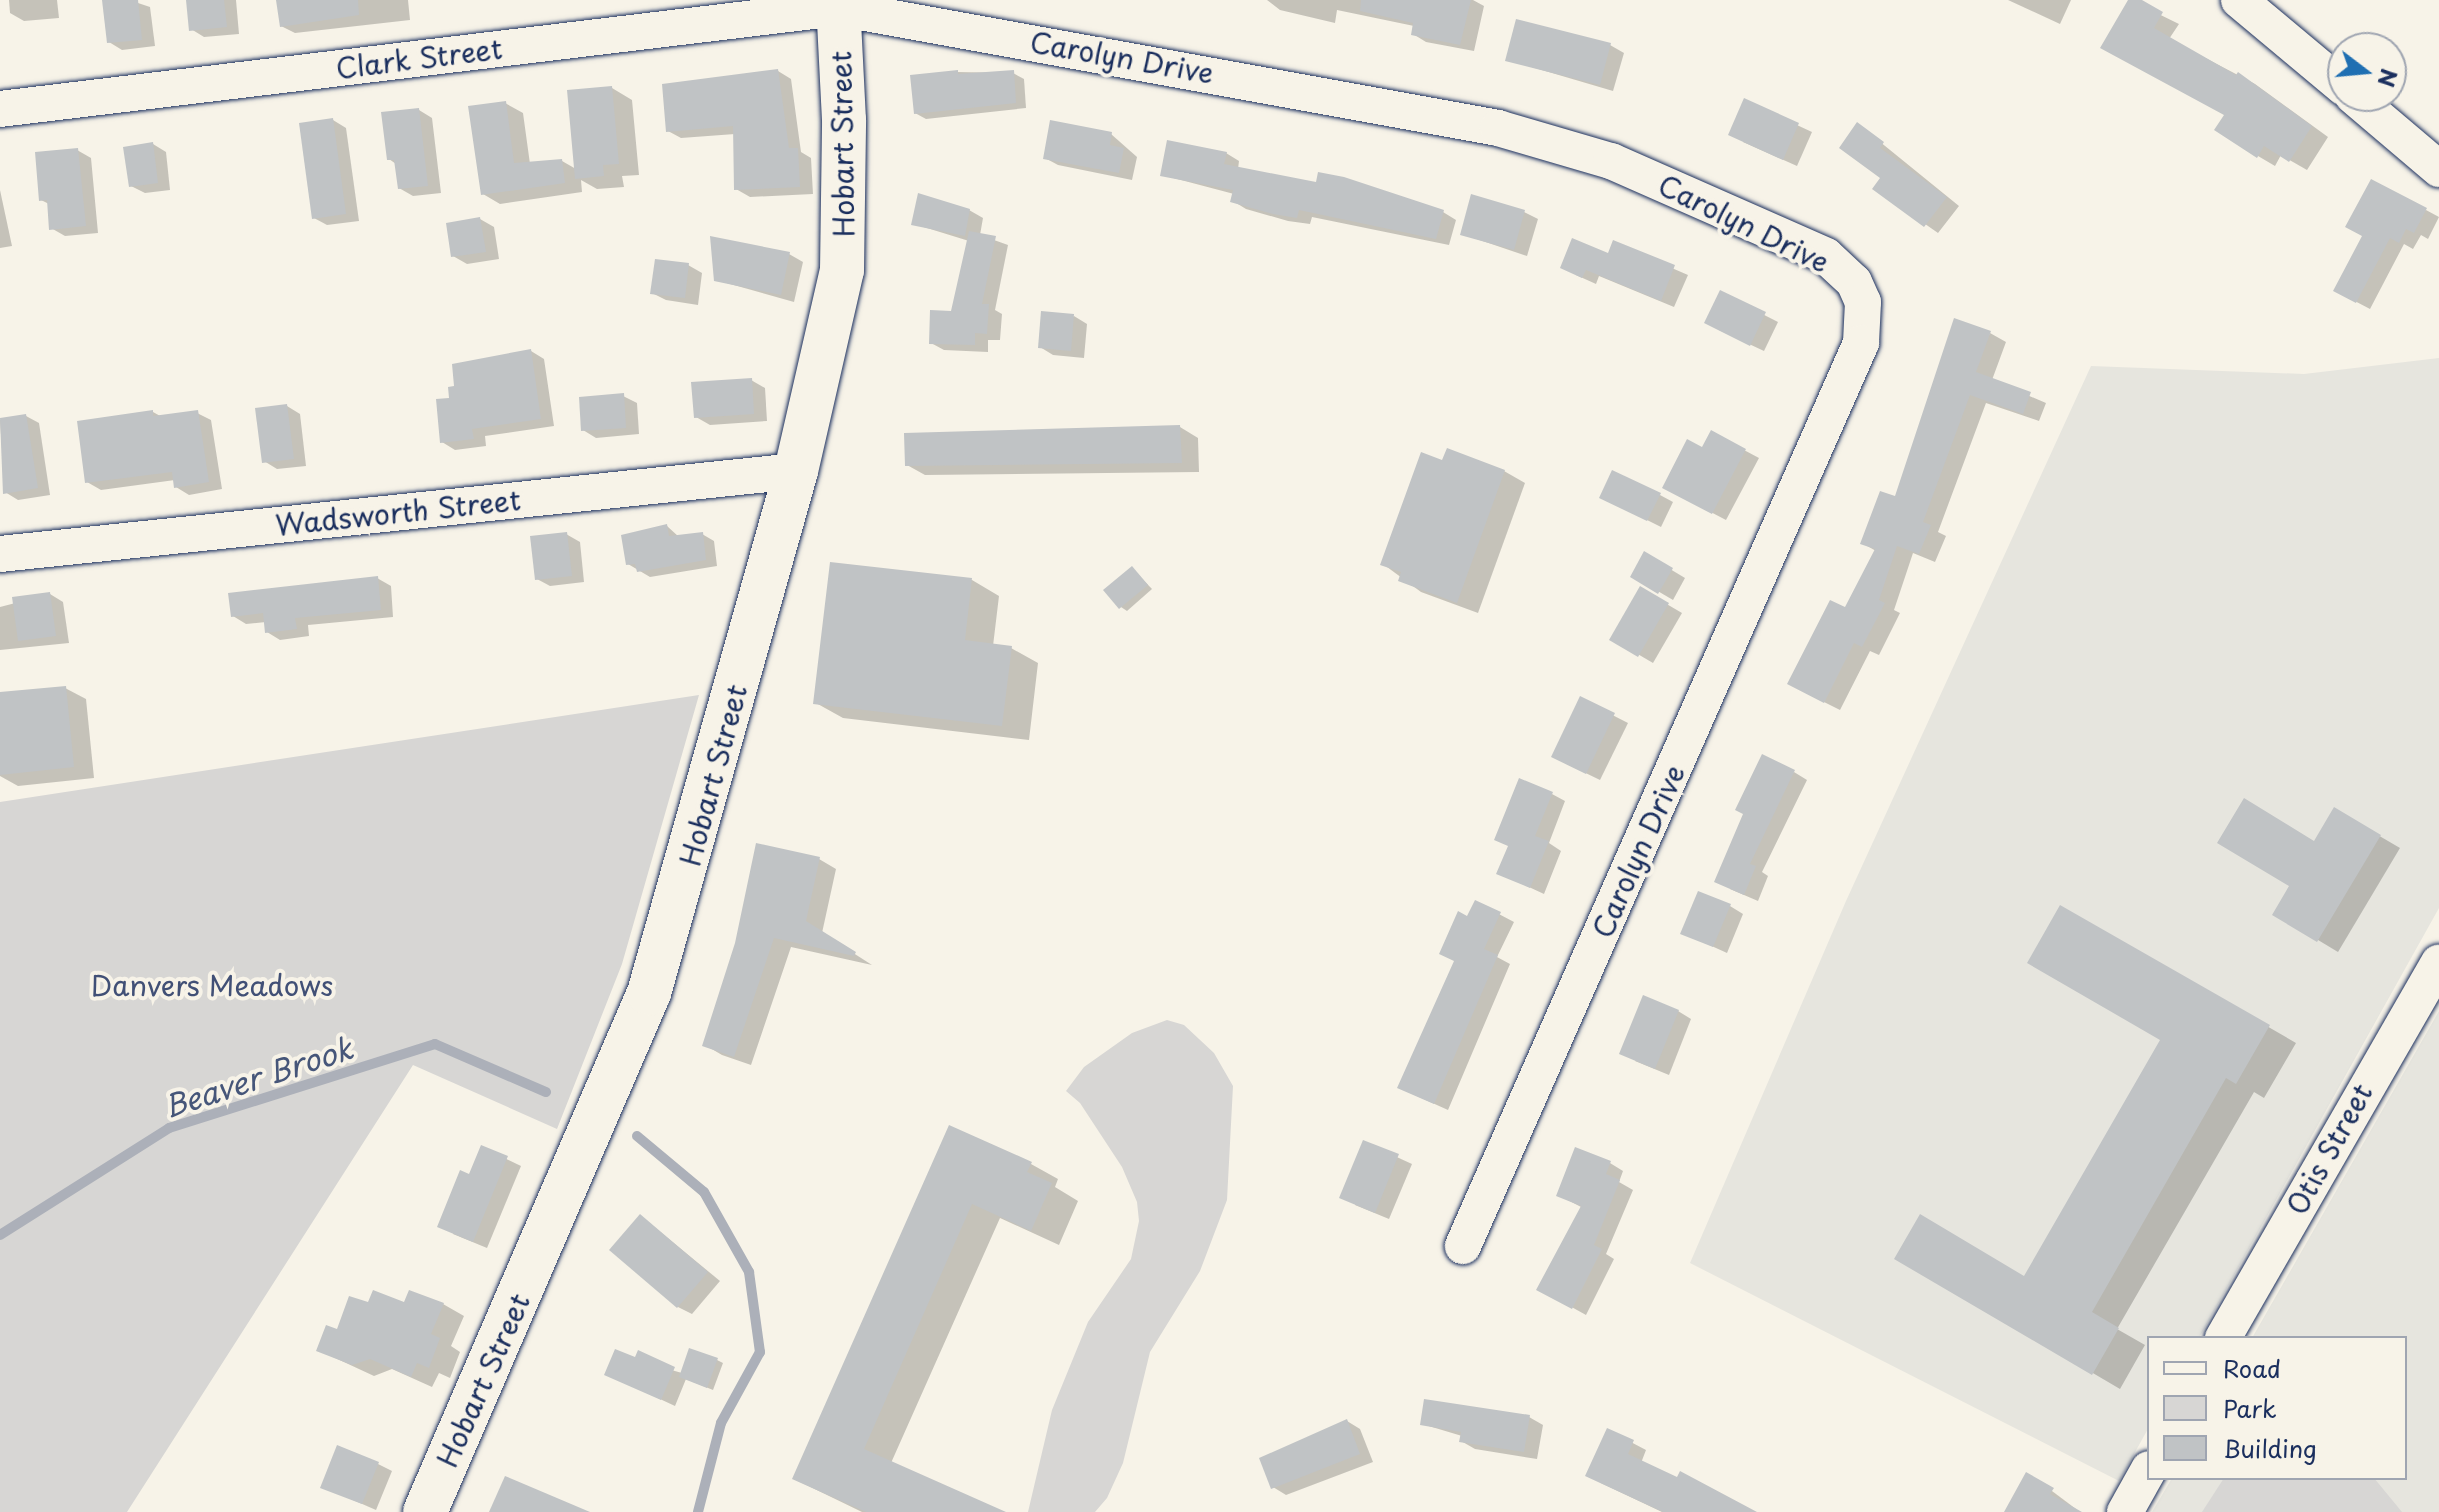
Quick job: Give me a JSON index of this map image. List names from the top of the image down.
{
  "streets": {
    "main road": ["Hobart Street"],
    "street": [
      "Carolyn Drive",
      "Clark Street",
      "Wadsworth Street",
      "Otis Street"
    ]
  },
  "crossings": [
    ["Carolyn Drive", "Clark Street"],
    ["Carolyn Drive", "Hobart Street"],
    ["Clark Street", "Hobart Street"],
    ["Hobart Street", "Wadsworth Street"]
  ],
  "water": ["Beaver Brook"],
  "parks": ["Danvers Meadows"],
  "legend": ["Road", "Park", "Building"],
  "north": "right"
}
